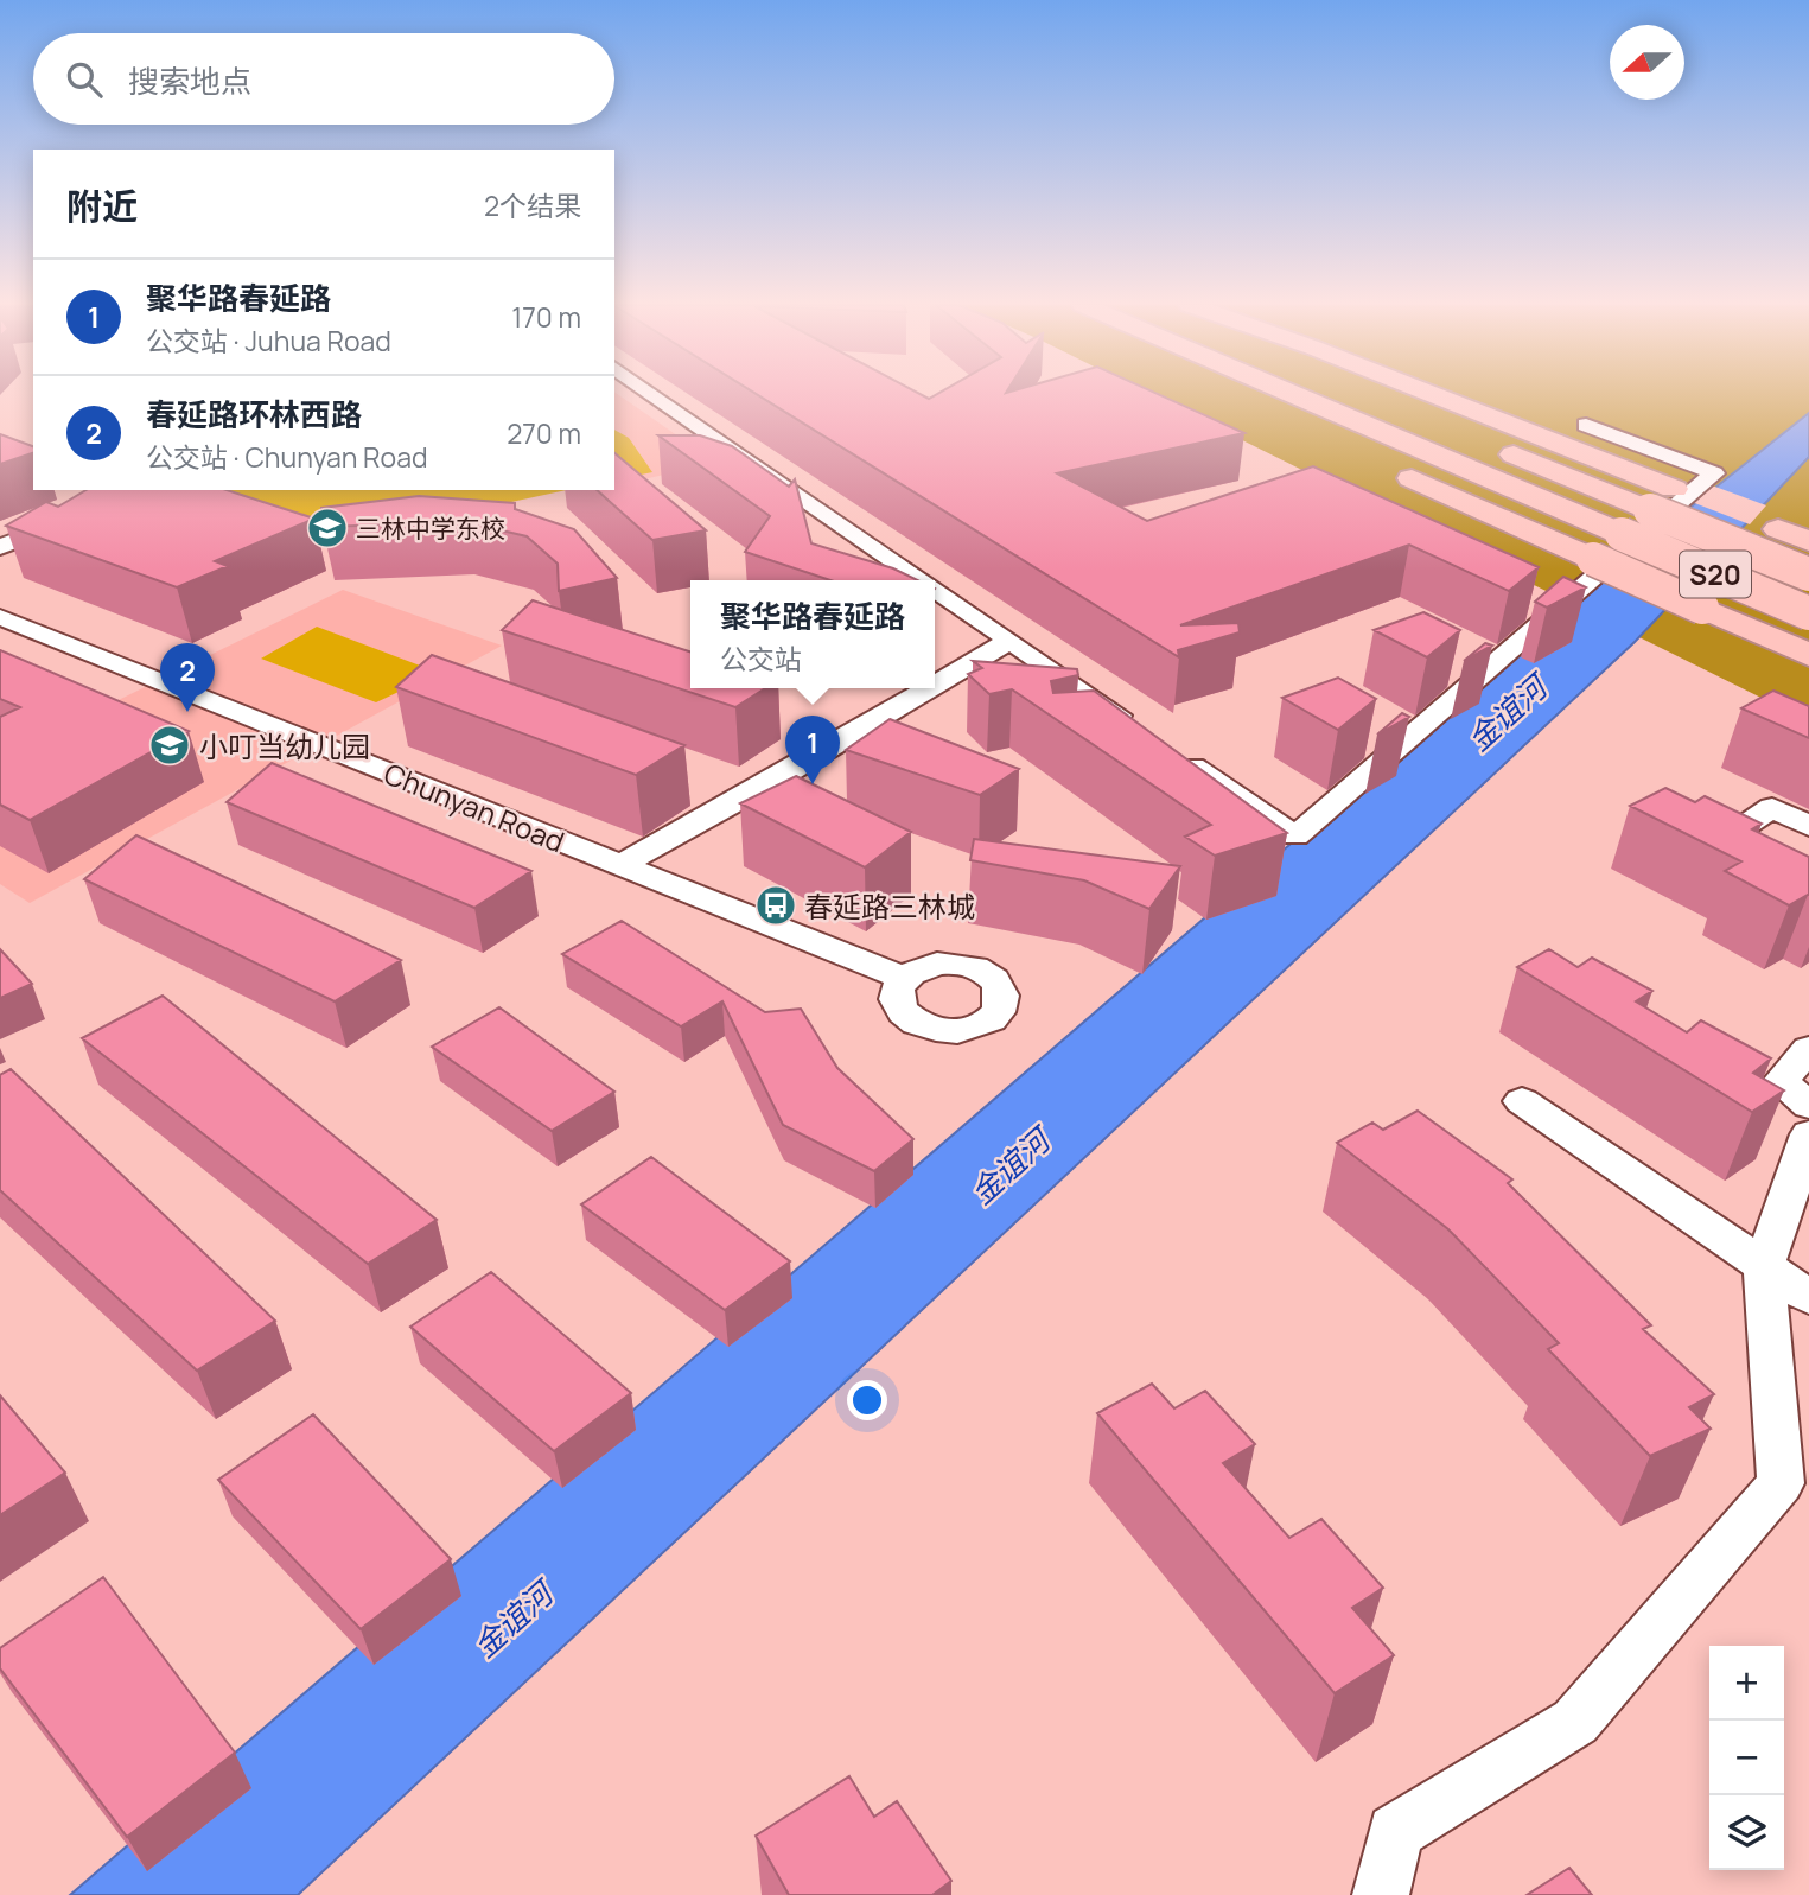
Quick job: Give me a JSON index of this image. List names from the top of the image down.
{
  "streets": {
    "highway": ["S20"],
    "street": ["Chunyan Road"]
  },
  "water": ["金谊河"],
  "places": {
    "school or university": ["三林中学东校", "小叮当幼儿园"],
    "bus stop": ["春延路三林城"]
  },
  "north": "left",
  "page": {
    "search": "搜索地点",
    "heading": ["附近", "2个结果"],
    "list": [
      {
        "mark": "1",
        "name": "聚华路春延路",
        "note": "公交站 · Juhua Road",
        "value": "170 m"
      },
      {
        "mark": "2",
        "name": "春延路环林西路",
        "note": "公交站 · Chunyan Road",
        "value": "270 m"
      }
    ],
    "popup": ["聚华路春延路", "公交站"],
    "pins": ["2", "1"],
    "map_buttons": ["+", "−"]
  }
}
